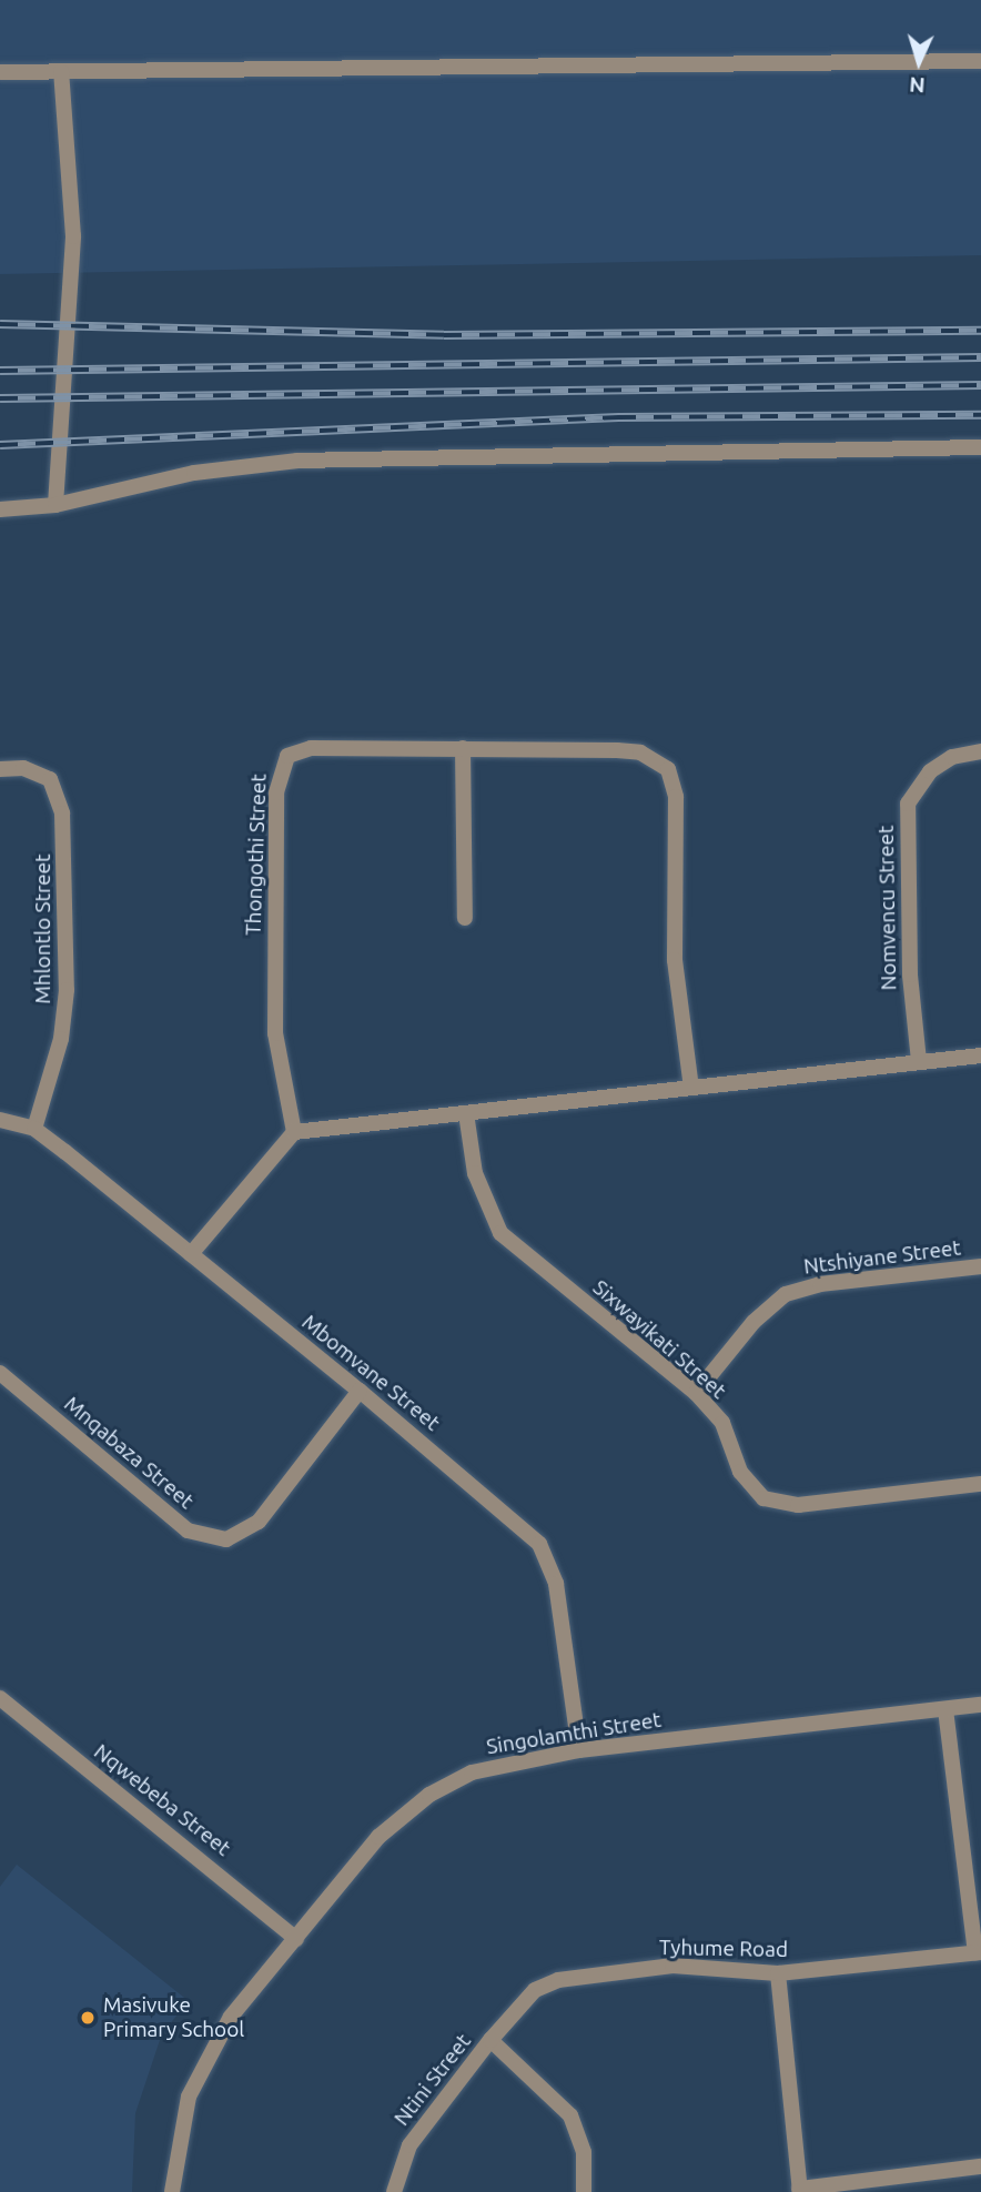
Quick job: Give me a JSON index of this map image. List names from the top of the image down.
{
  "streets": {
    "street": [
      "Thongothi Street",
      "Nomvencu Street",
      "Mhlontlo Street",
      "Ntshiyane Street",
      "Sixwayikati Street",
      "Mbomvane Street",
      "Mnqabaza Street",
      "Singolamthi Street",
      "Nqwebeba Street",
      "Tyhume Road",
      "Ntini Street"
    ]
  },
  "crossings": [
    ["Mhlontlo Street", "Mbomvane Street"],
    ["Ntshiyane Street", "Sixwayikati Street"],
    ["Mbomvane Street", "Mnqabaza Street"],
    ["Mbomvane Street", "Singolamthi Street"],
    ["Singolamthi Street", "Nqwebeba Street"],
    ["Tyhume Road", "Ntini Street"]
  ],
  "places": ["Masivuke Primary School"],
  "north": "bottom"
}
